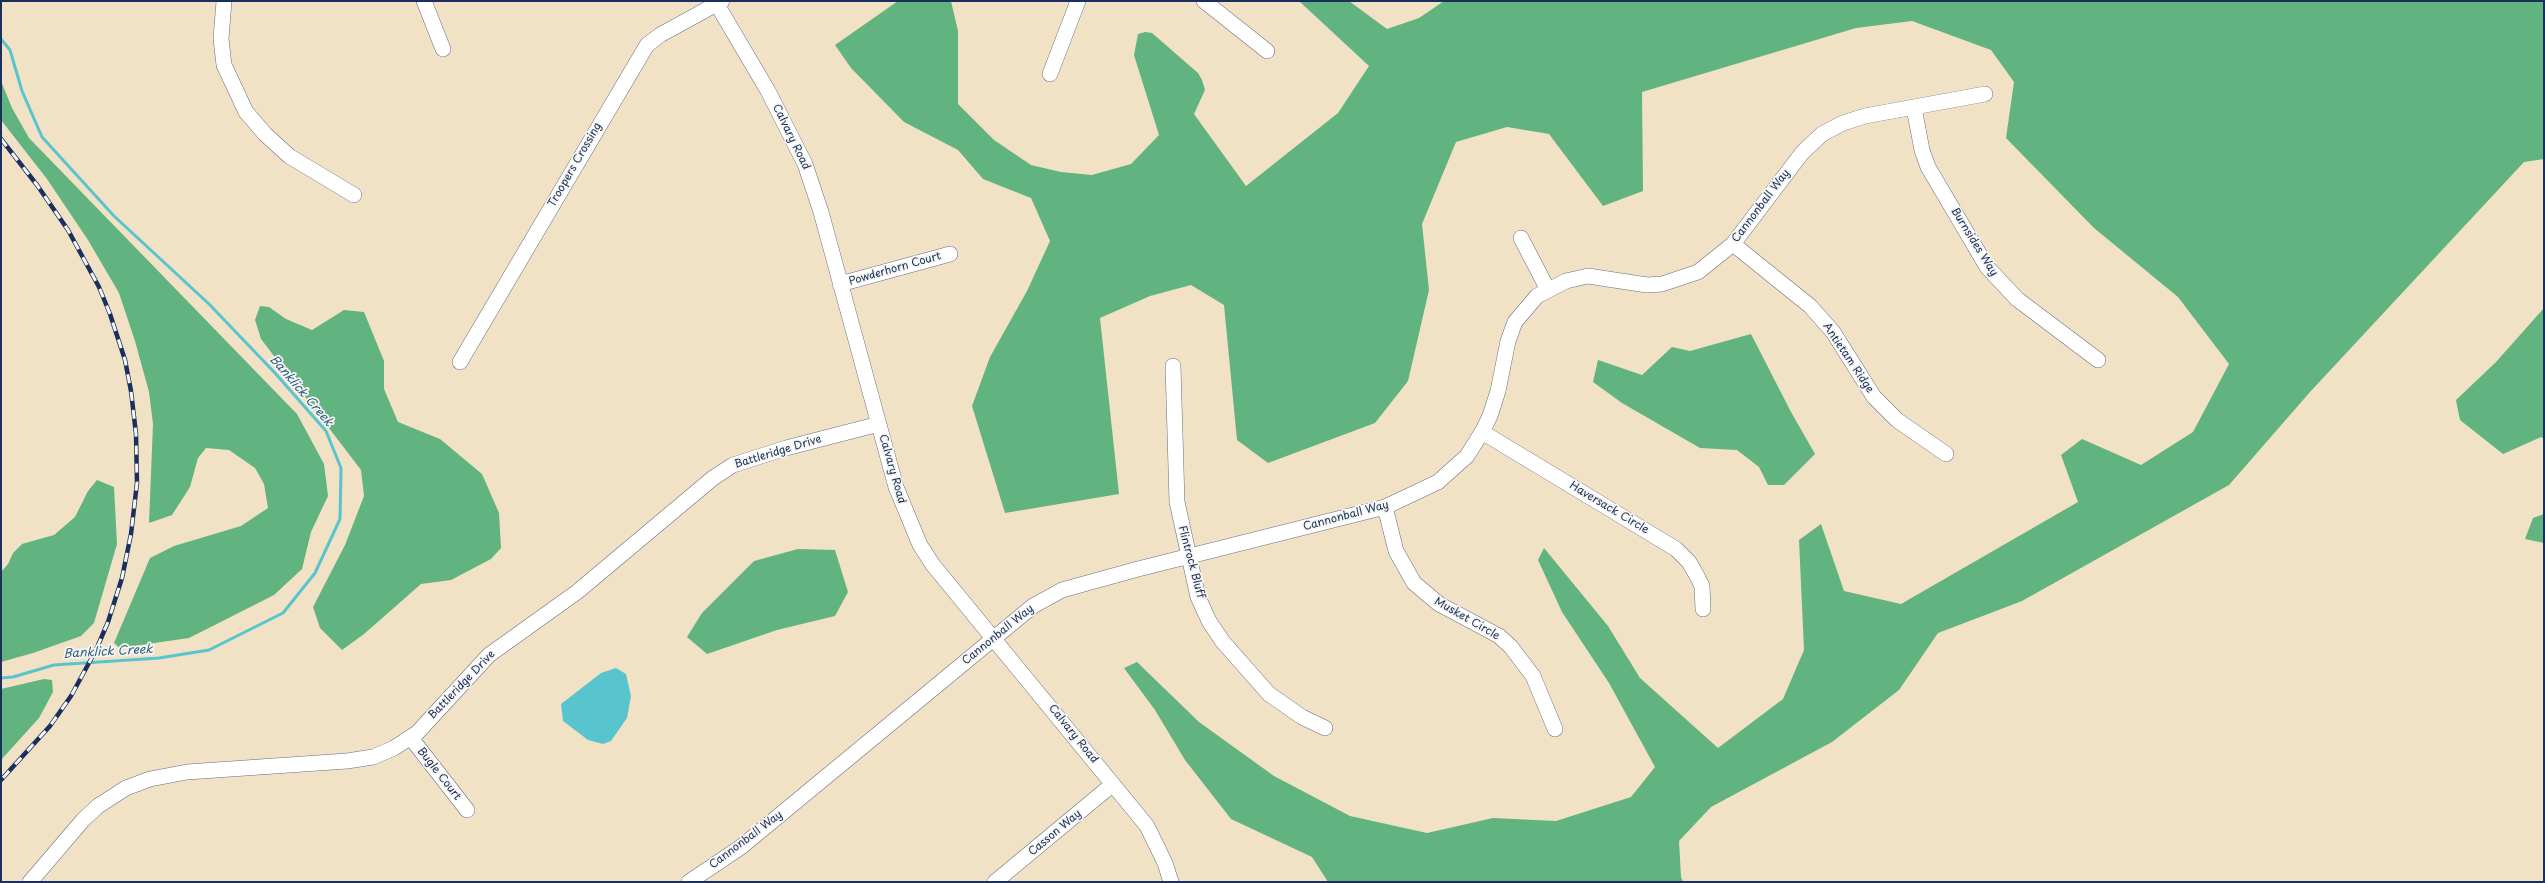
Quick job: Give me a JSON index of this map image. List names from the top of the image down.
{
  "streets": {
    "street": [
      "Calvary Road",
      "Troopers Crossing",
      "Cannonball Way",
      "Burnsides Way",
      "Powderhorn Court",
      "Antietam Ridge",
      "Battleridge Drive",
      "Haversack Circle",
      "Flintrock Bluff",
      "Musket Circle",
      "Bugle Court",
      "Casson Way"
    ]
  },
  "crossings": [
    ["Calvary Road", "Troopers Crossing"],
    ["Calvary Road", "Cannonball Way"],
    ["Calvary Road", "Powderhorn Court"],
    ["Calvary Road", "Battleridge Drive"],
    ["Calvary Road", "Casson Way"],
    ["Cannonball Way", "Burnsides Way"],
    ["Cannonball Way", "Antietam Ridge"],
    ["Cannonball Way", "Haversack Circle"],
    ["Cannonball Way", "Flintrock Bluff"],
    ["Cannonball Way", "Musket Circle"],
    ["Battleridge Drive", "Bugle Court"]
  ],
  "water": ["Banklick Creek"]
}
